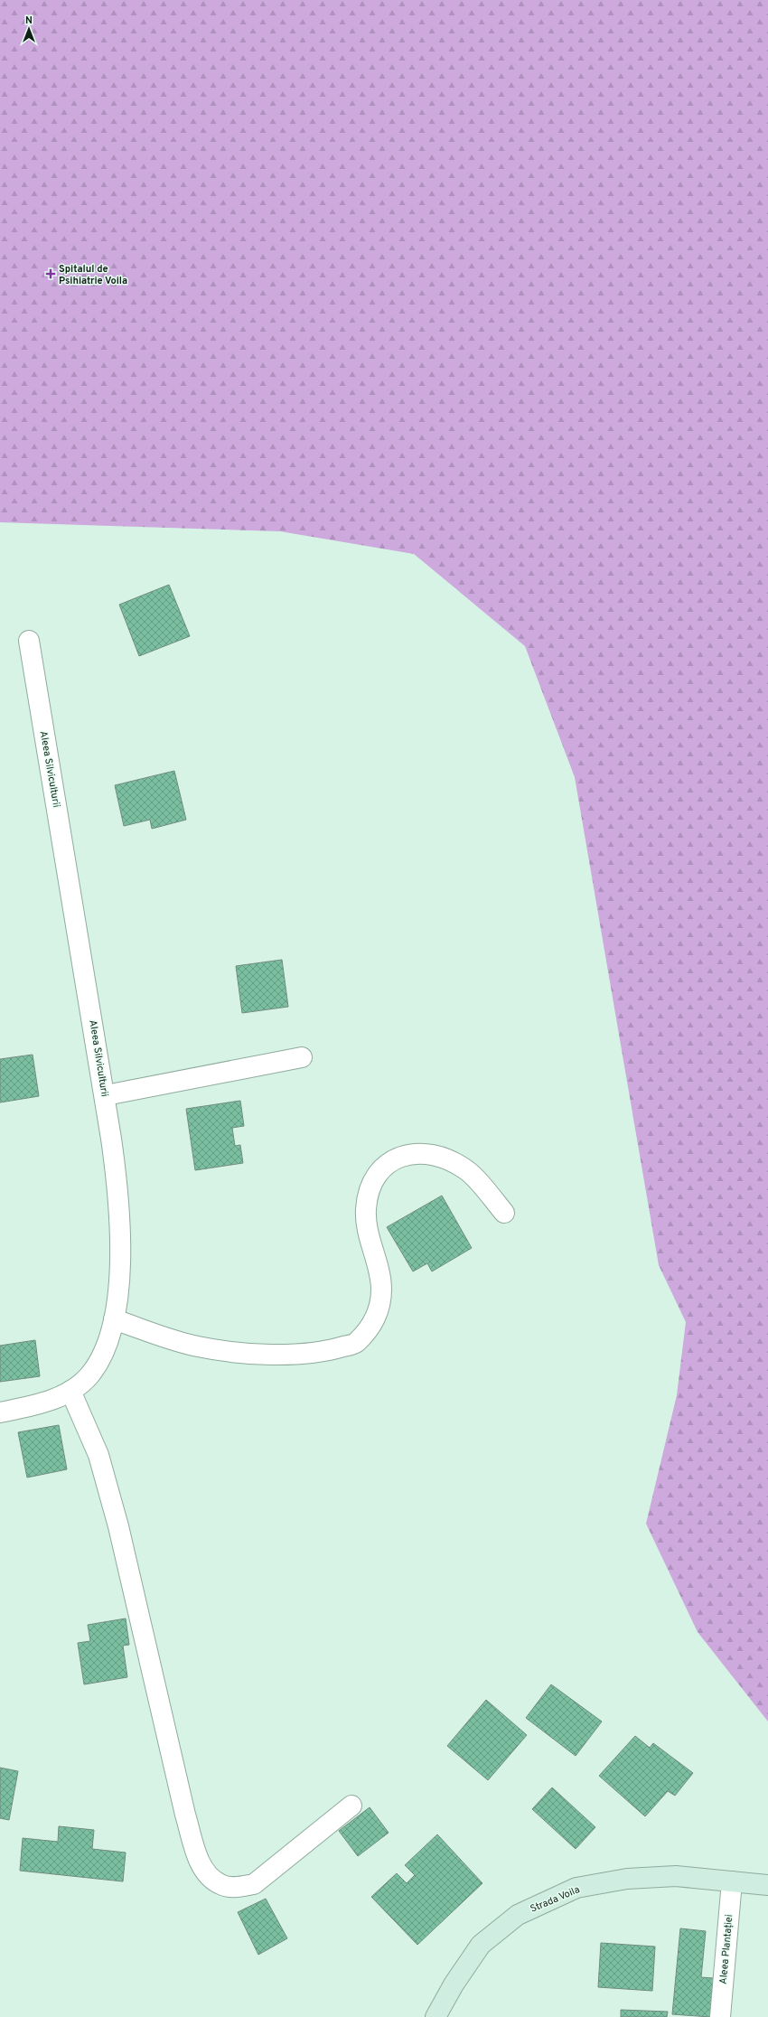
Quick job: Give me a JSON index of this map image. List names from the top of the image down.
{
  "streets": {
    "main road": ["Strada Voila"],
    "street": ["Aleea Silviculturii", "Aleea Plantației"]
  },
  "crossings": [
    ["Strada Voila", "Aleea Plantației"]
  ],
  "places": {
    "health": ["Spitalul de Psihiatrie Voila"]
  },
  "north": "top"
}
